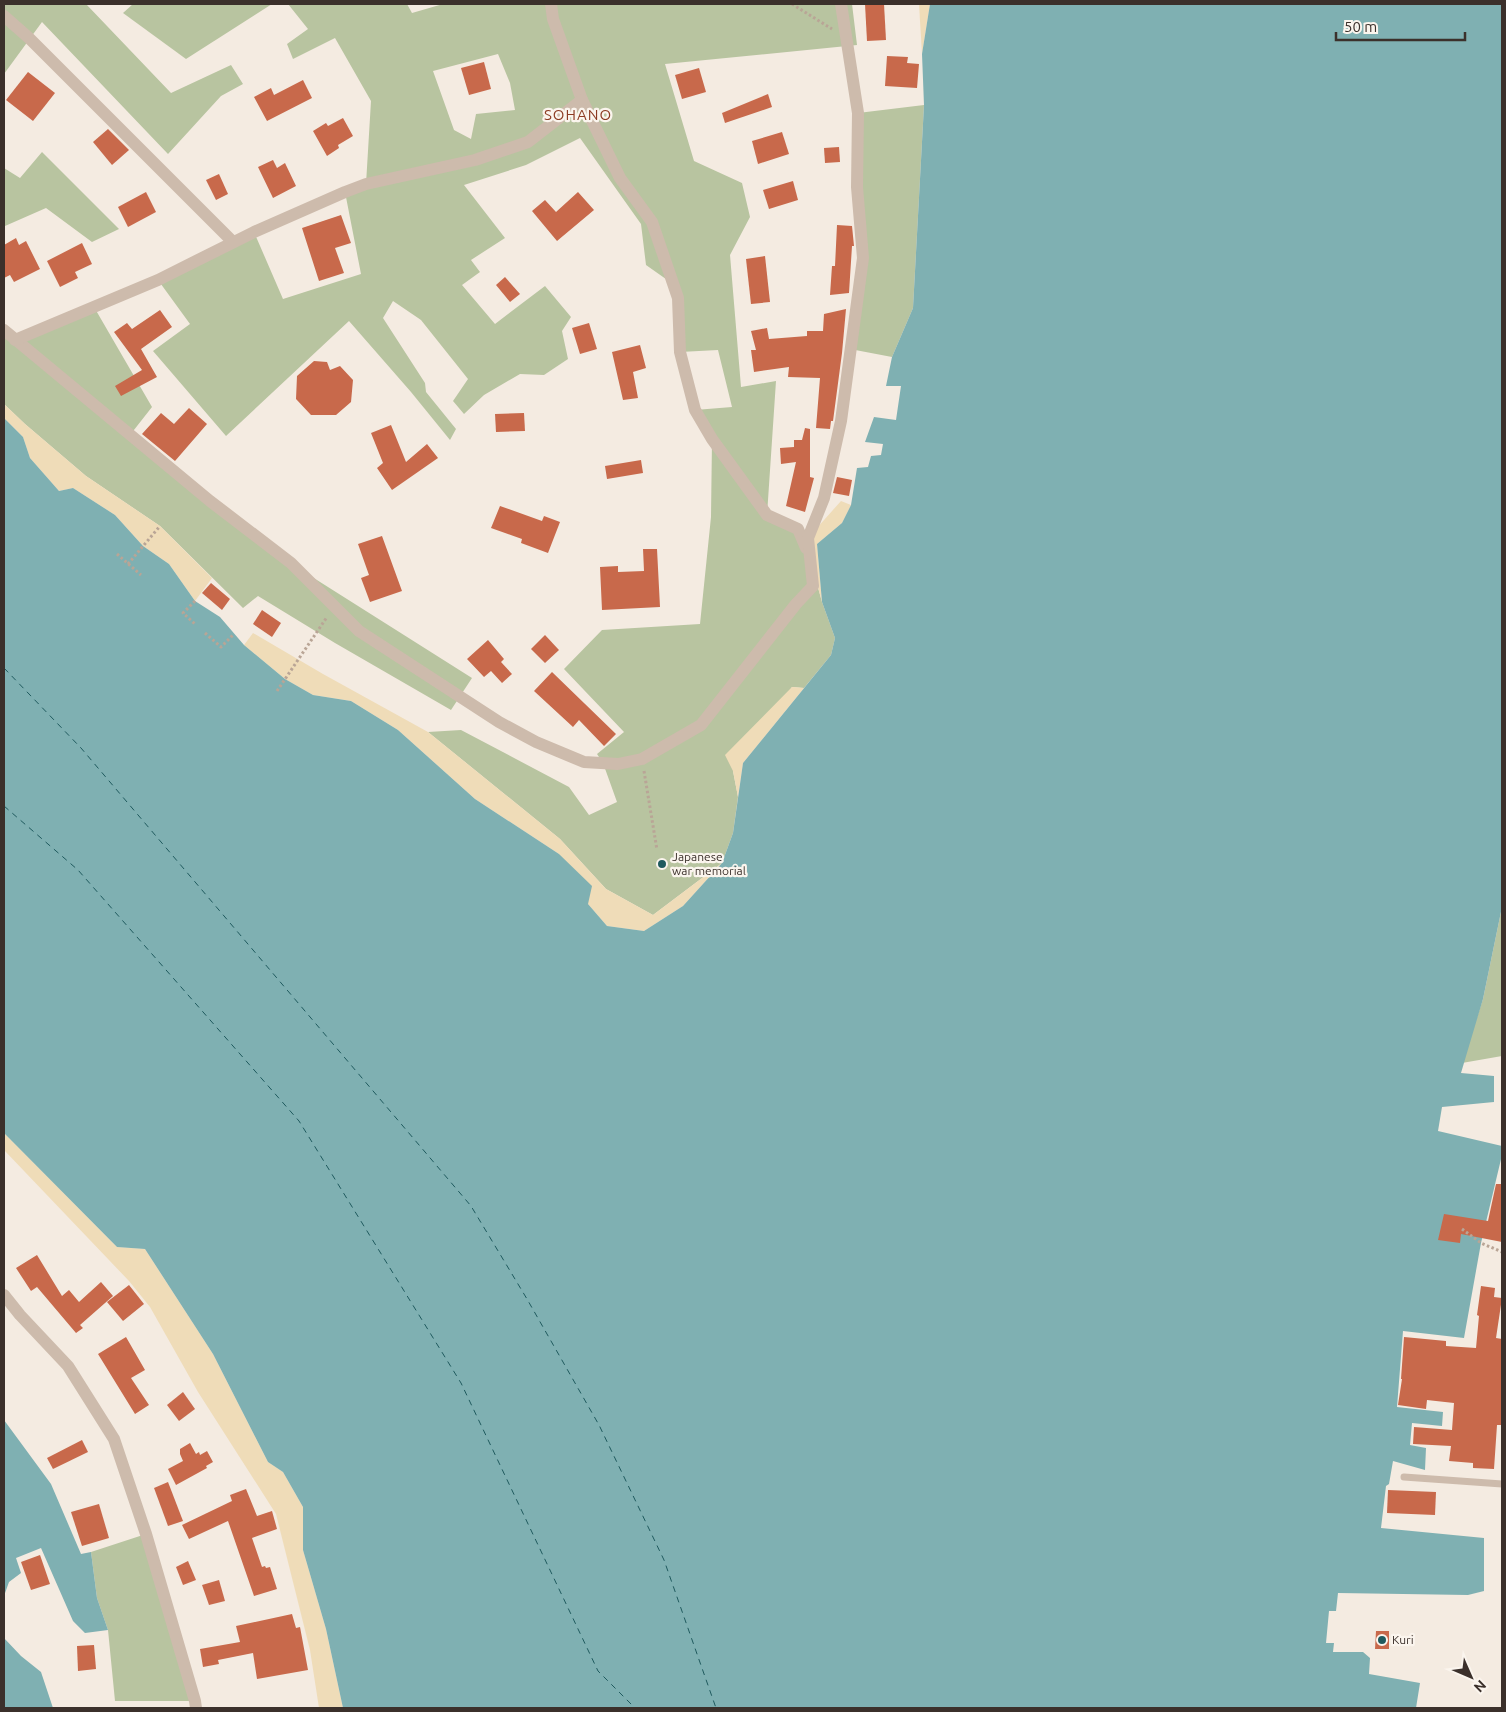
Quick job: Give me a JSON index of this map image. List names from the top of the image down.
{
  "districts": ["SOHANO"],
  "places": ["Japanese war memorial", "Kuri"],
  "scale_bar": "50 m",
  "north": "bottom right"
}
